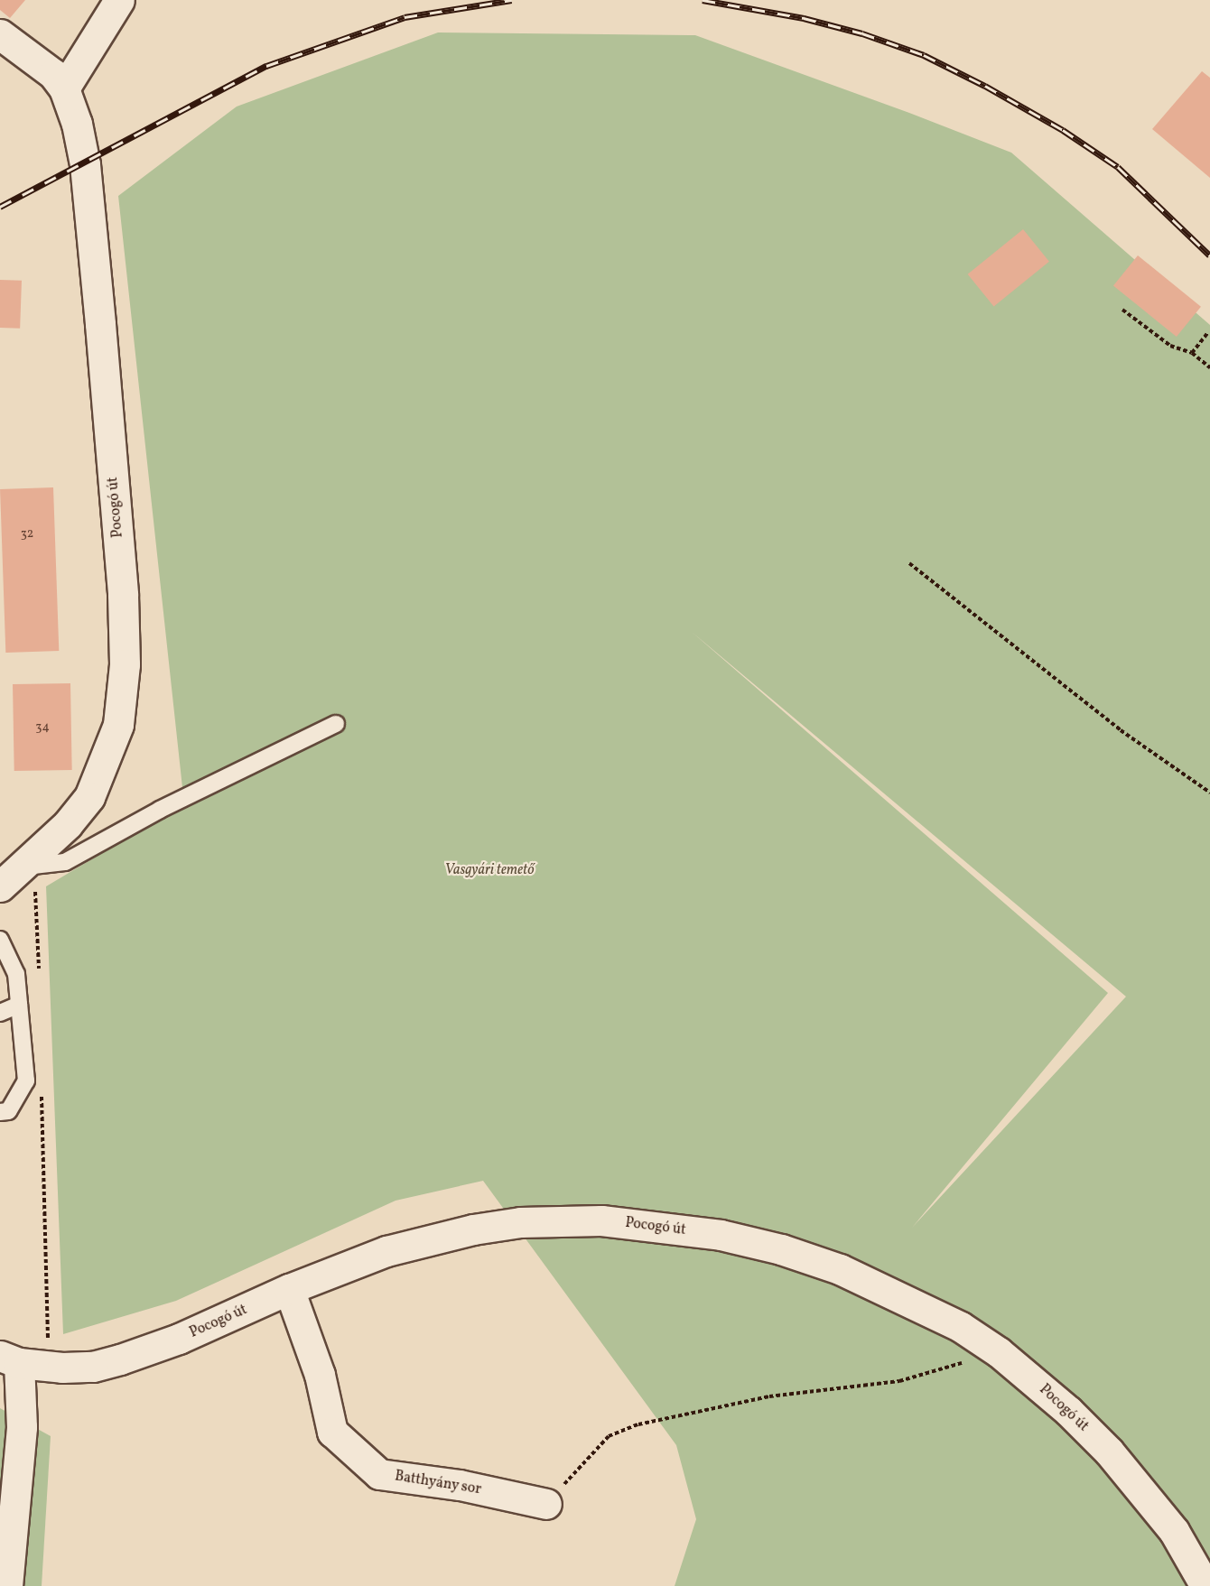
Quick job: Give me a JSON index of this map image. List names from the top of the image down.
{
  "streets": {
    "main road": ["Pocogó út", "Batthyány sor"]
  },
  "crossings": [
    ["Pocogó út", "Batthyány sor"]
  ],
  "parks": ["Vasgyári temető"],
  "house_numbers": ["32", "34"]
}
